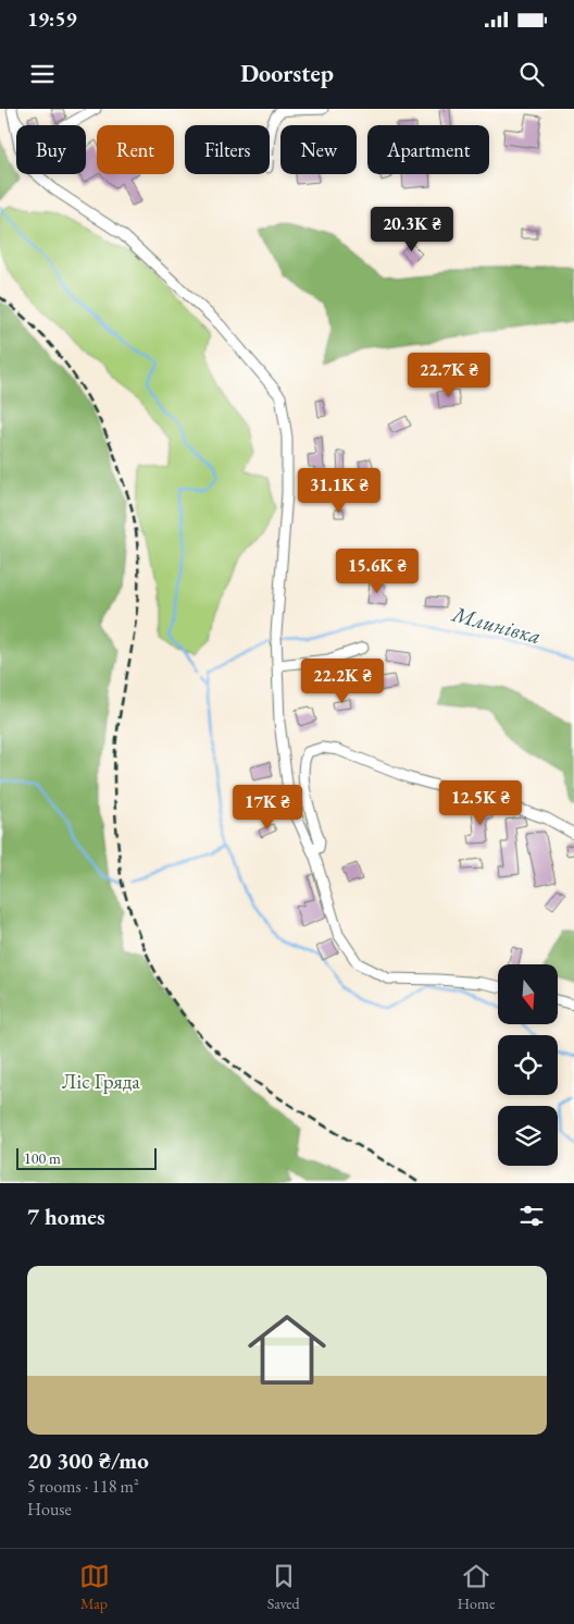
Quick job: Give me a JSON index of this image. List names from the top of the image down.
{
  "water": ["Млинівка"],
  "parks": ["Ліс Гряда"],
  "scale_bar": "100 m",
  "north": "bottom",
  "page": {
    "status": "19:59",
    "header": "Doorstep",
    "chip": [
      "Buy",
      "Rent",
      "Filters",
      "New",
      "Apartment"
    ],
    "price": [
      "20.3K ₴",
      "22.7K ₴",
      "31.1K ₴",
      "15.6K ₴",
      "22.2K ₴",
      "12.5K ₴",
      "17K ₴"
    ],
    "scale": "100 m",
    "heading": "7 homes",
    "list": [
      {
        "name": "20 300 ₴/mo",
        "note": "5 rooms · 118 m² · House"
      }
    ],
    "tabs": ["Map", "Saved", "Home"]
  }
}
